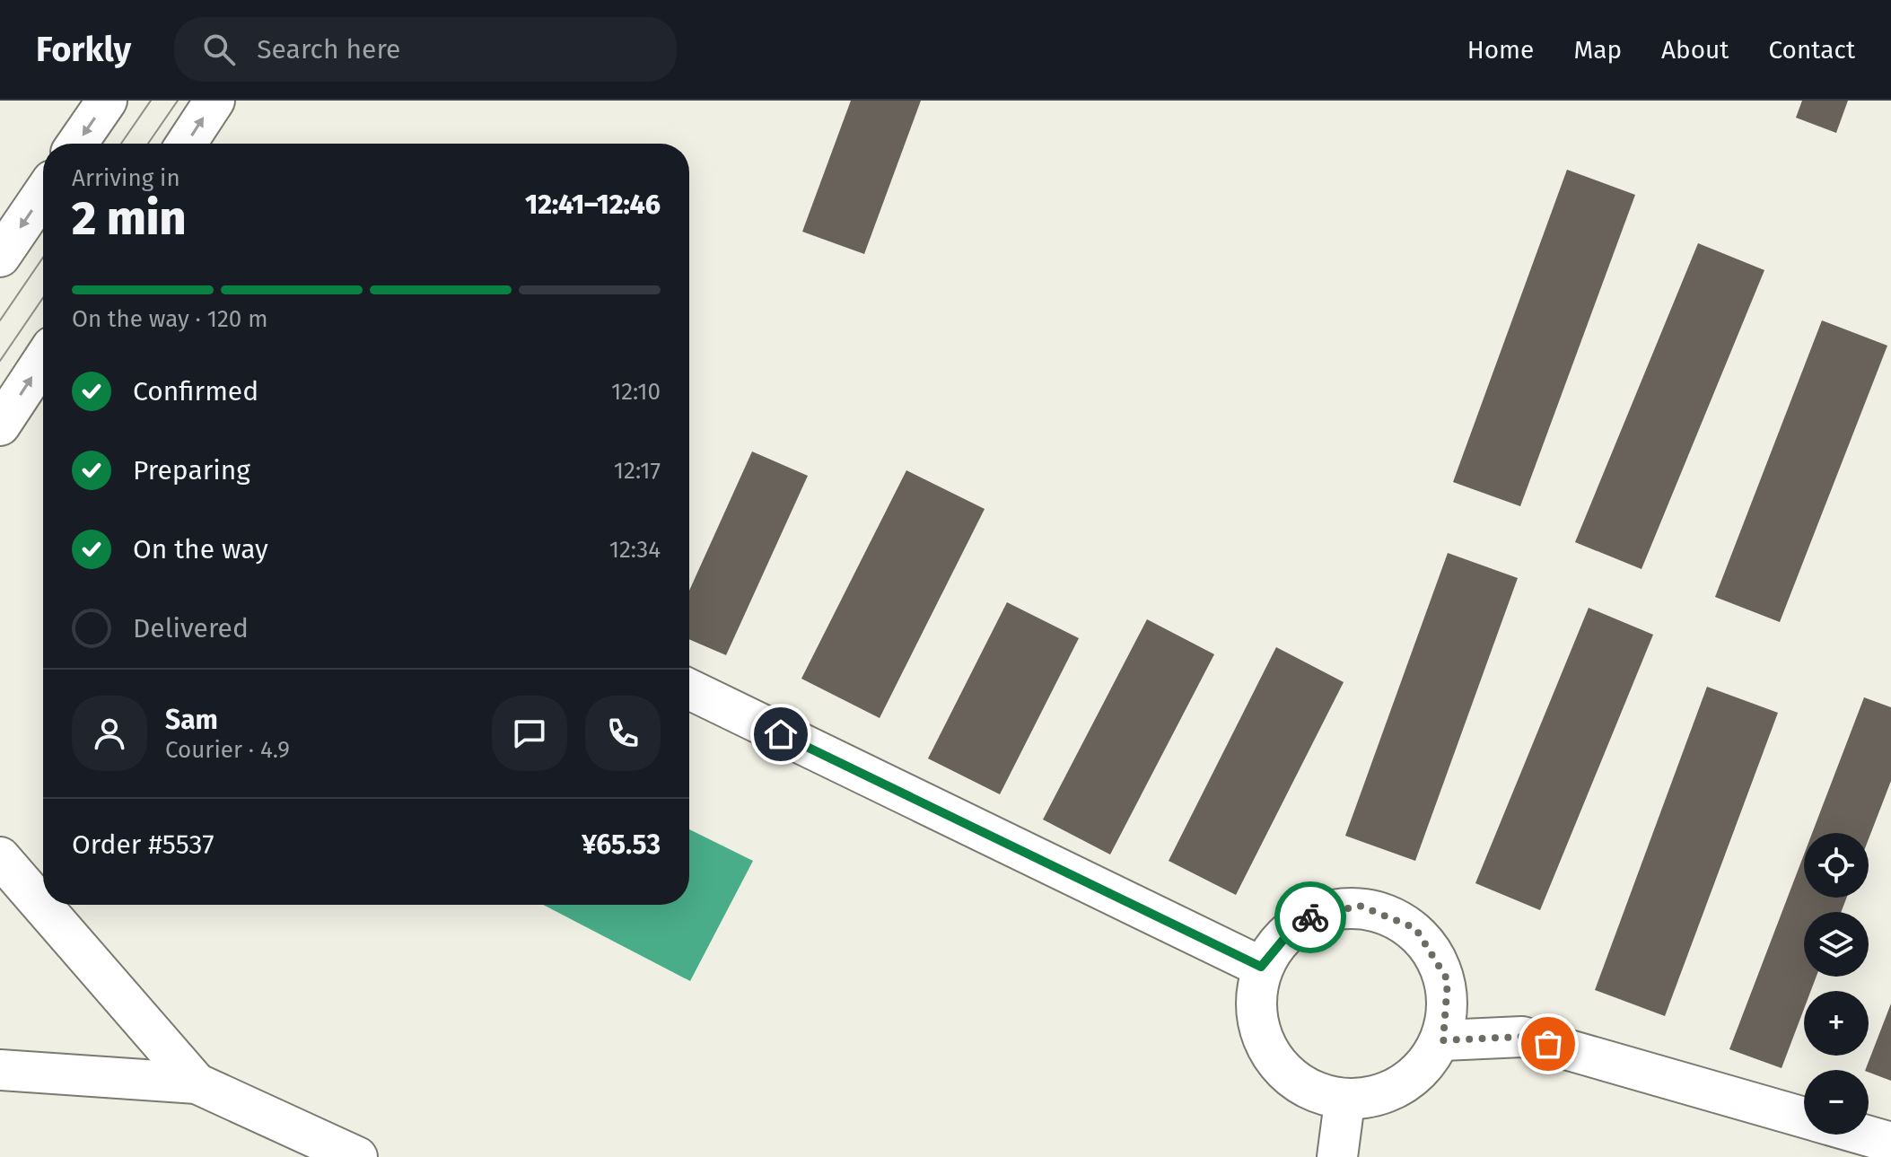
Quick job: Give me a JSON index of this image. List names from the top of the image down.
{
  "page": {
    "header": "Forkly",
    "search": "Search here",
    "nav": [
      "Home",
      "Map",
      "About",
      "Contact"
    ],
    "heading": ["2 min", "Arriving in", "12:41–12:46"],
    "panel": [
      "Sam",
      "Courier · 4.9",
      "Order #5537",
      "¥65.53"
    ],
    "bar": "On the way · 120 m",
    "list": [
      ["Confirmed", "12:10"],
      ["Preparing", "12:17"],
      ["On the way", "12:34"],
      "Delivered"
    ],
    "map_buttons": ["+", "−"]
  }
}
